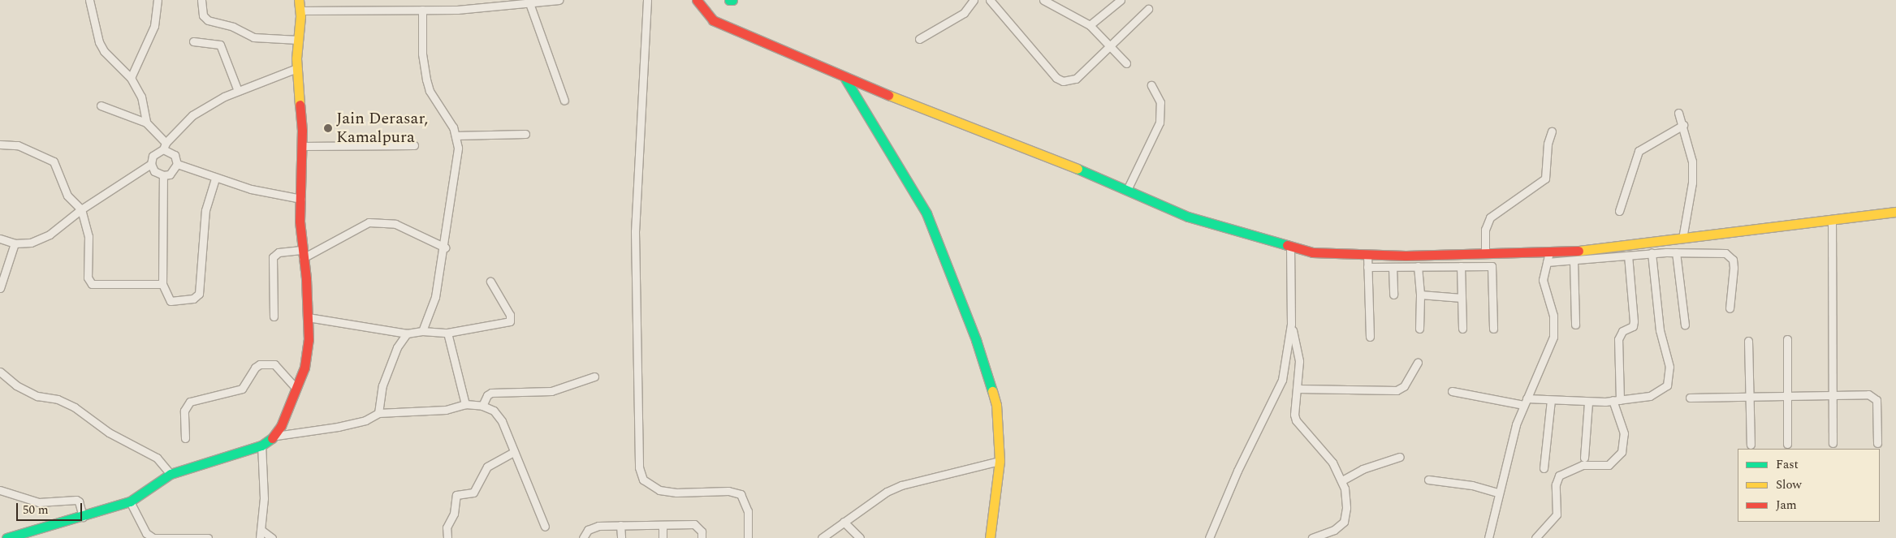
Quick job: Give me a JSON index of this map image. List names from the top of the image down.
{
  "places": ["Jain Derasar, Kamalpura"],
  "legend": ["Fast", "Slow", "Jam"],
  "scale_bar": "50 m"
}
